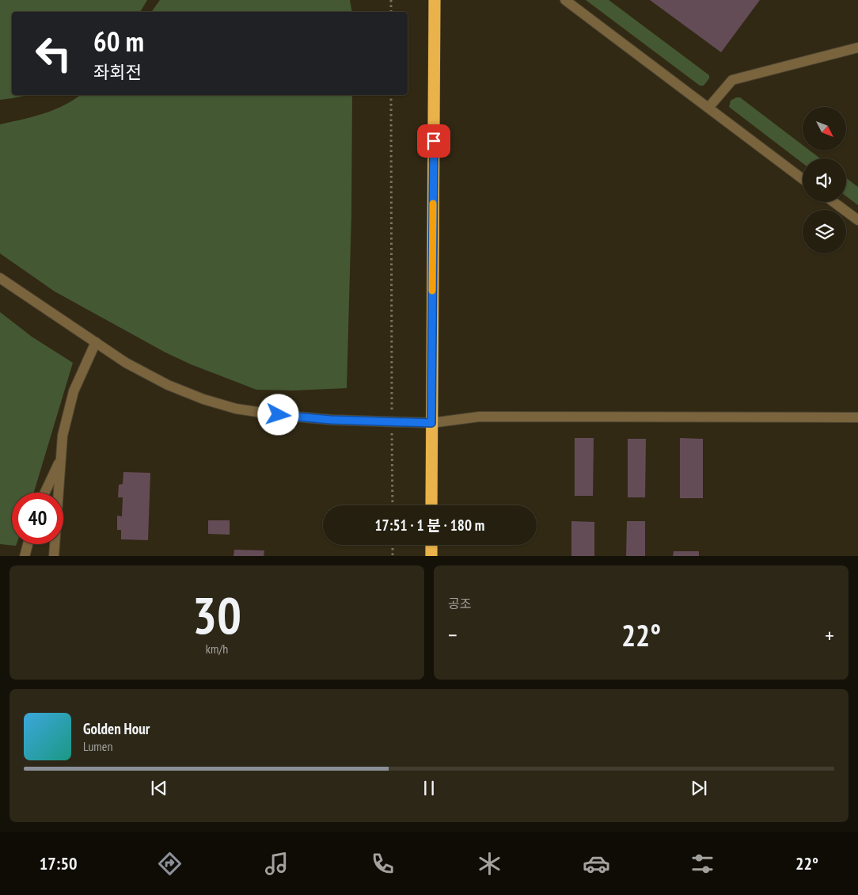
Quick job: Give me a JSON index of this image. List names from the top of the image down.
{
  "north": "bottom right",
  "page": {
    "turn": ["60 m", "좌회전"],
    "limit": "40",
    "trip": "17:51 · 1 분 · 180 m",
    "tile": [
      ["30", "km/h"],
      "공조"
    ],
    "heat": ["−", "22°", "+"],
    "song": ["Golden Hour", "Lumen"],
    "tabs": ["17:50", "22°"]
  }
}
